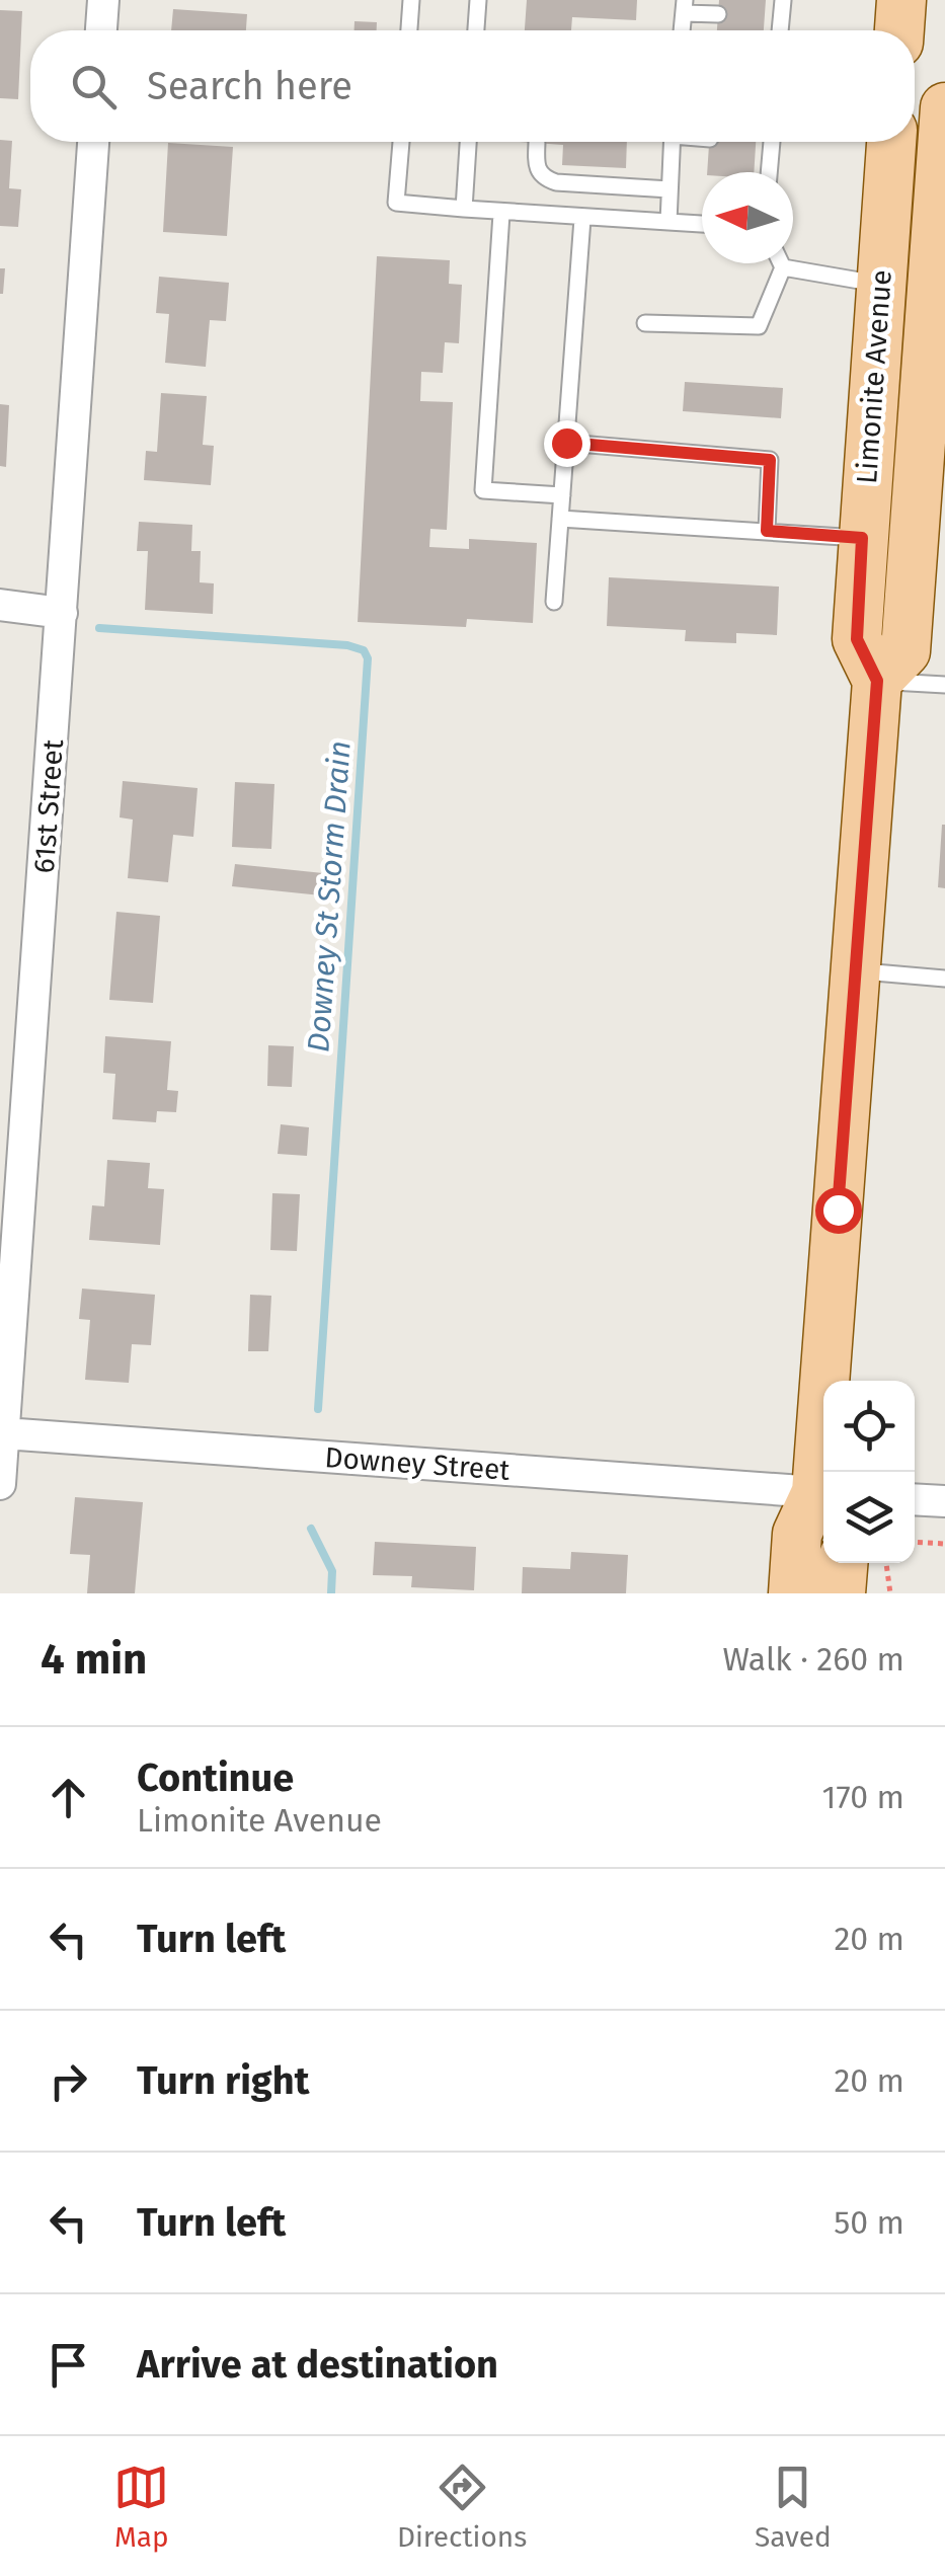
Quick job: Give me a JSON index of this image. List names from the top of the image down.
{
  "streets": {
    "main road": ["Limonite Avenue"],
    "street": ["61st Street", "Downey Street"]
  },
  "crossings": [
    ["61st Street", "Downey Street"]
  ],
  "water": ["Downey St Storm Drain"],
  "north": "left",
  "page": {
    "search": "Search here",
    "heading": ["4 min", "Walk · 260 m"],
    "list": [
      ["Continue", "Limonite Avenue", "170 m"],
      ["Turn left", "20 m"],
      ["Turn right", "20 m"],
      ["Turn left", "50 m"],
      "Arrive at destination"
    ],
    "nav": ["Map", "Directions", "Saved"]
  }
}
